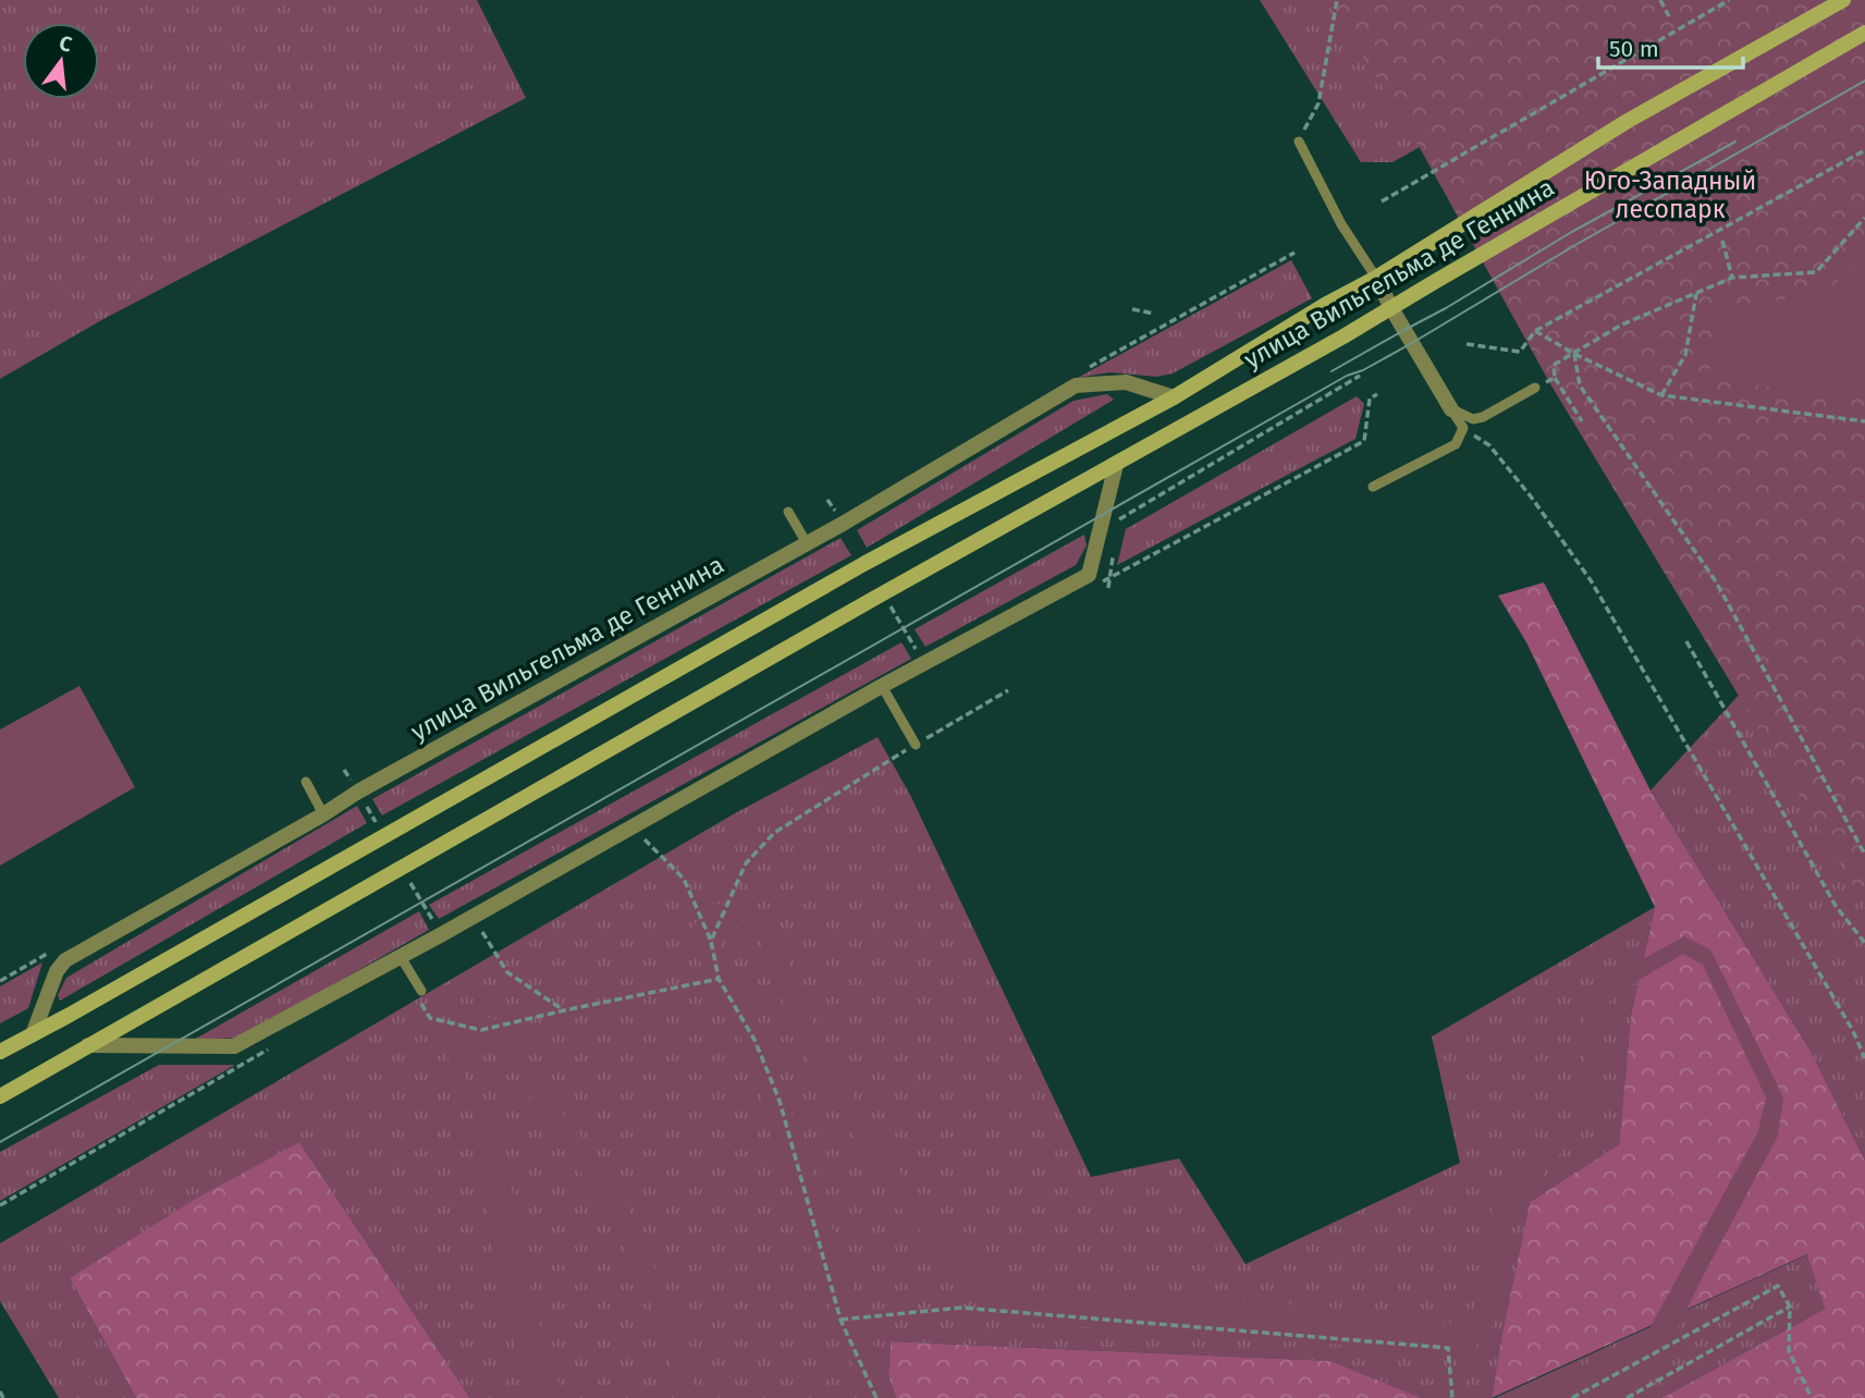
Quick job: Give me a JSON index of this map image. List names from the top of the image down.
{
  "streets": {
    "main road": ["улица Вильгельма де Геннина"]
  },
  "parks": ["Юго-Западный лесопарк"],
  "scale_bar": "50 m",
  "north": "top"
}
